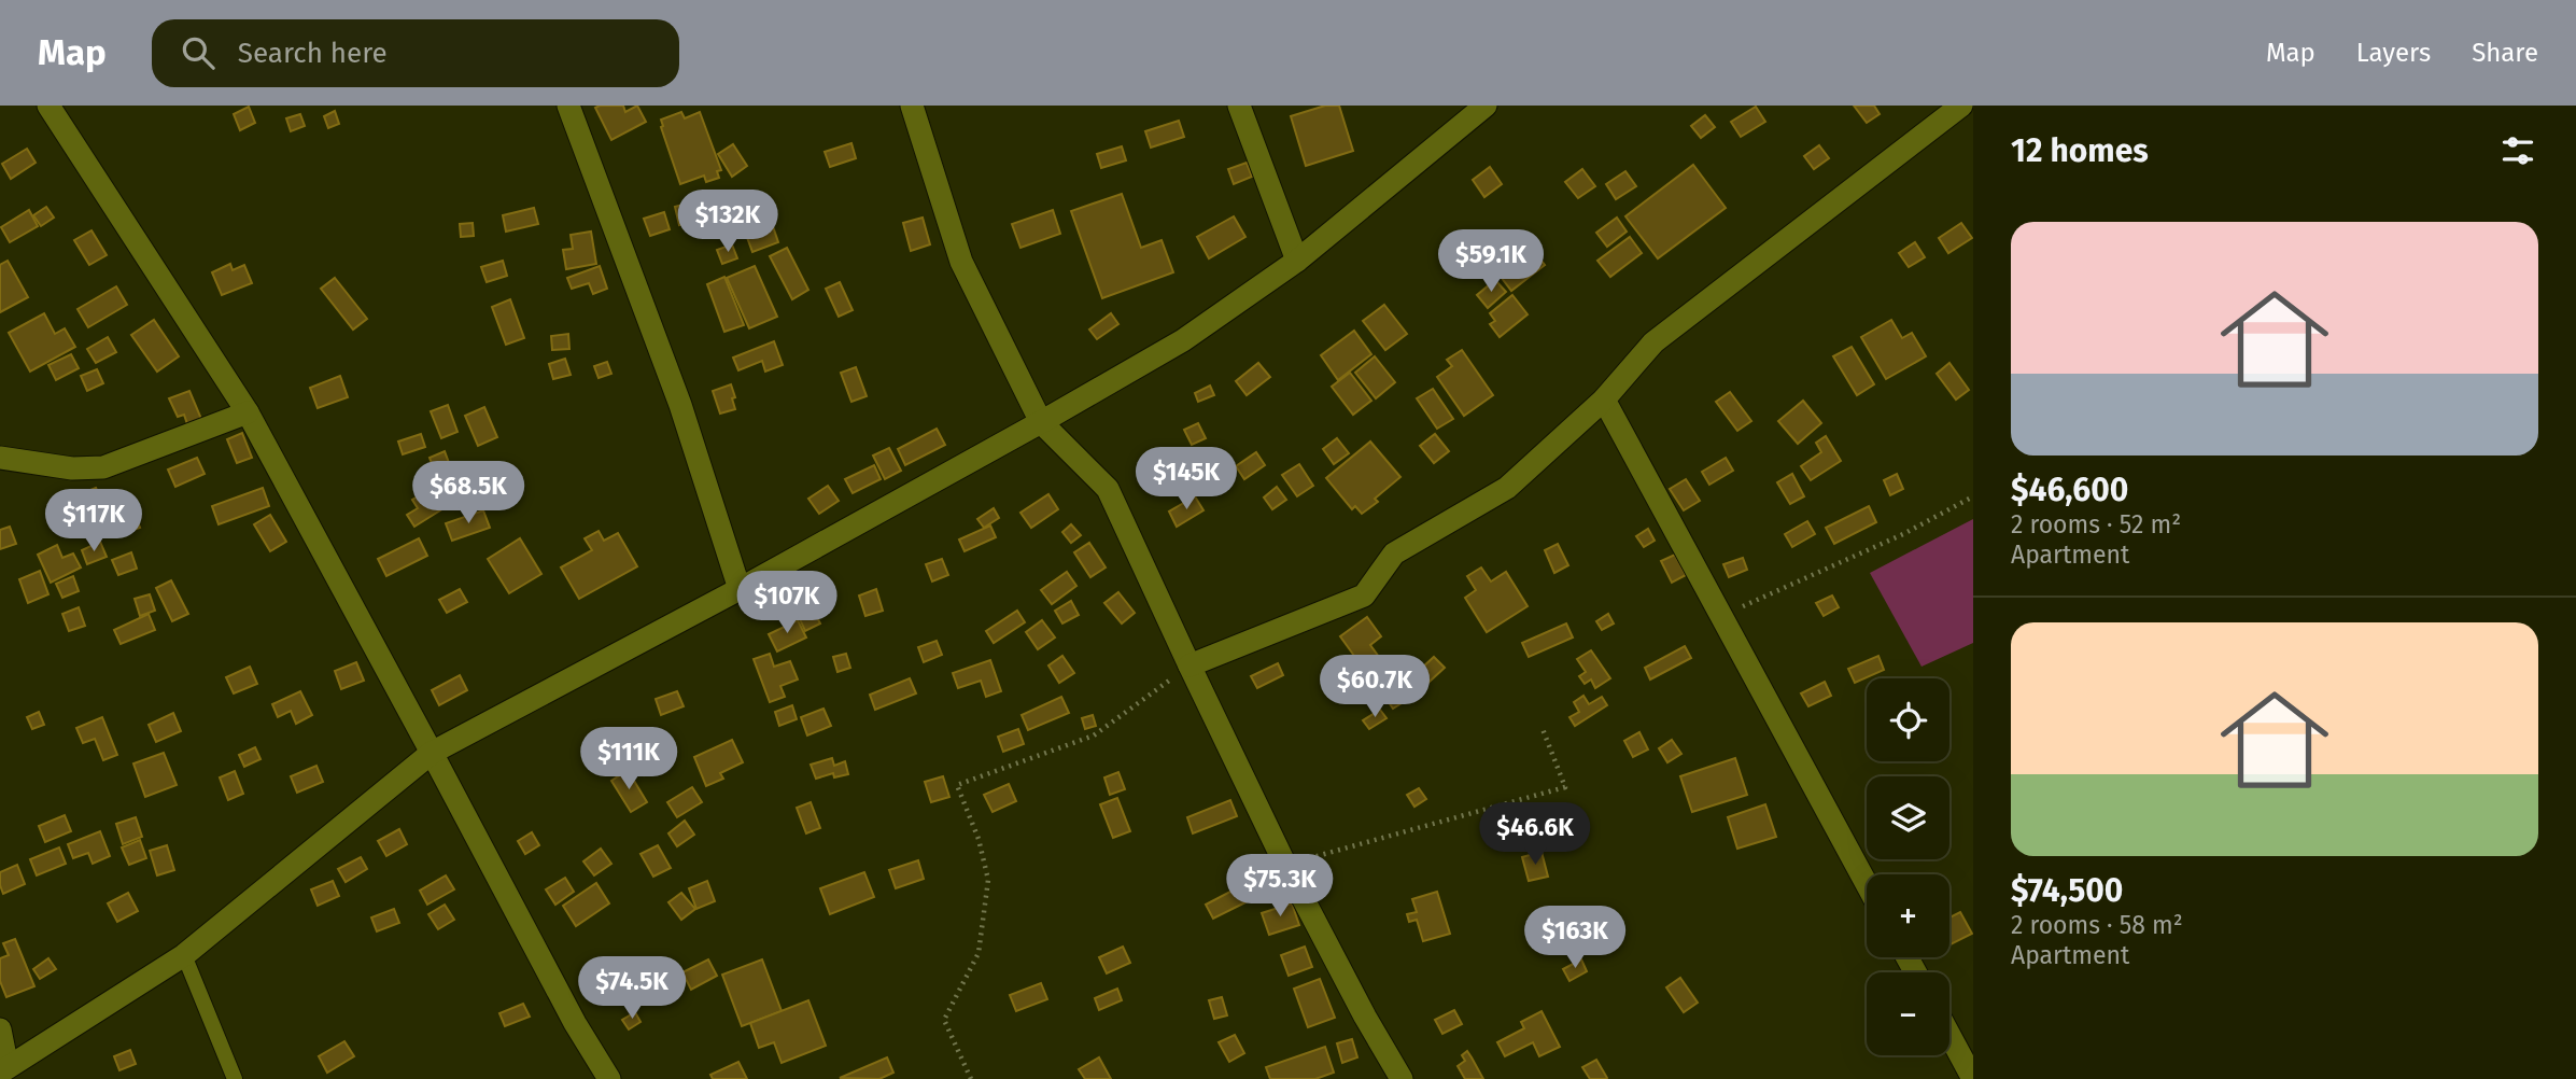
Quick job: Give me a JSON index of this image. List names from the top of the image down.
{
  "page": {
    "header": "Map",
    "search": "Search here",
    "nav": ["Map", "Layers", "Share"],
    "heading": "12 homes",
    "price": [
      "$132K",
      "$59.1K",
      "$145K",
      "$68.5K",
      "$117K",
      "$107K",
      "$60.7K",
      "$111K",
      "$46.6K",
      "$75.3K",
      "$163K",
      "$74.5K"
    ],
    "list": [
      {
        "name": "$46,600",
        "note": "2 rooms · 52 m² · Apartment"
      },
      {
        "name": "$74,500",
        "note": "2 rooms · 58 m² · Apartment"
      }
    ],
    "map_buttons": ["+", "−"]
  }
}
